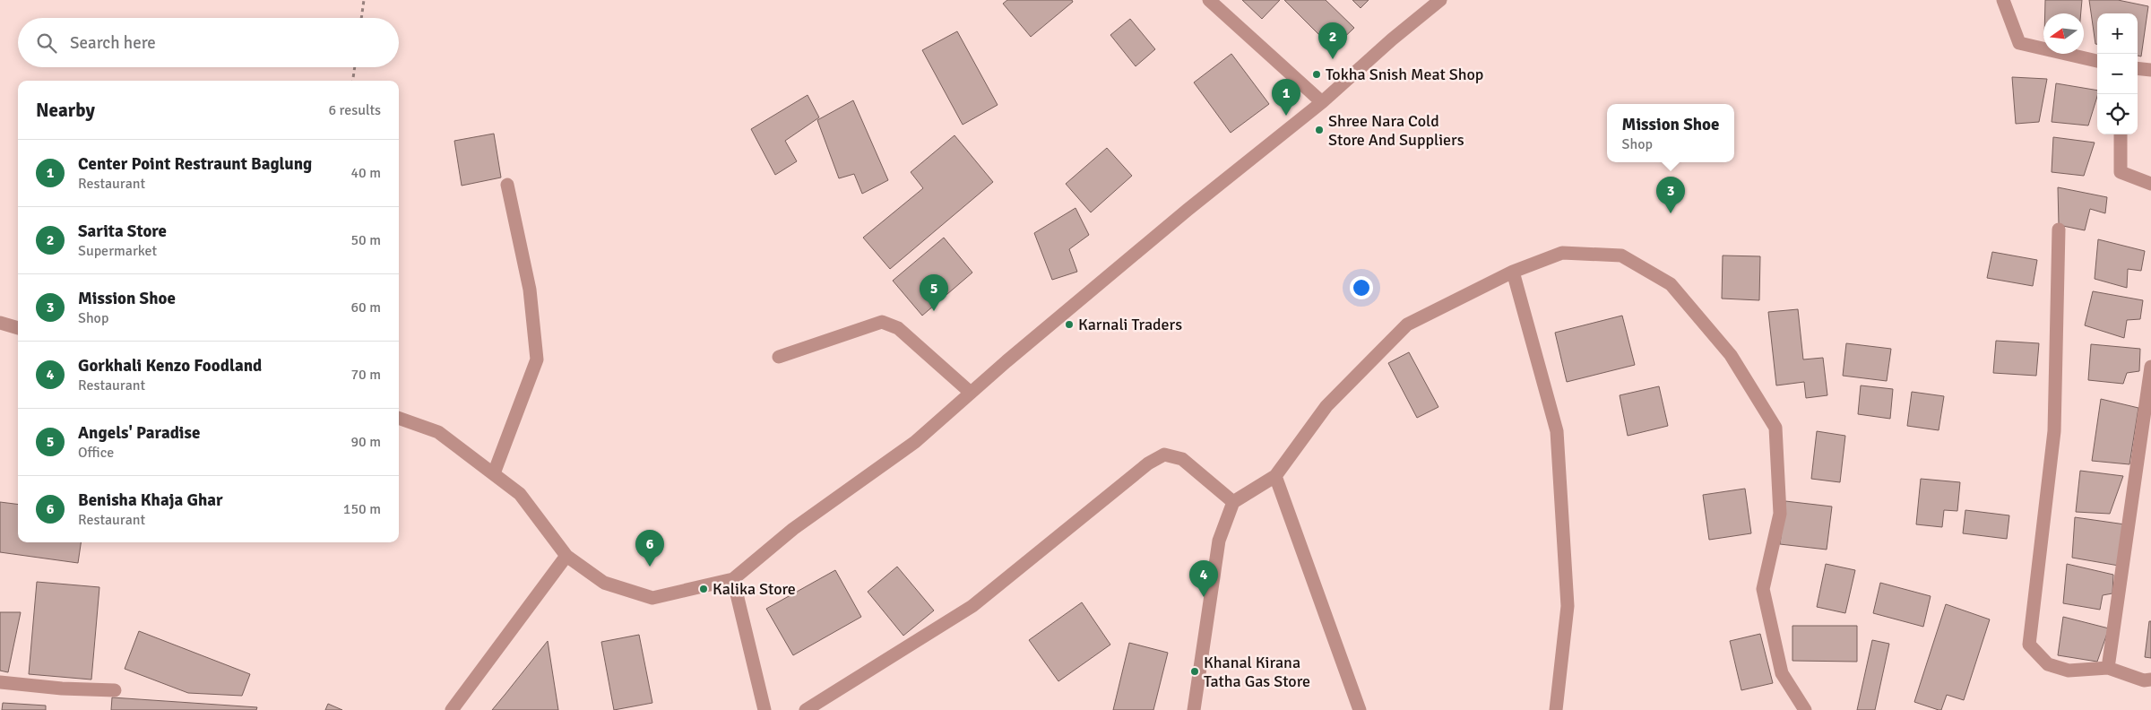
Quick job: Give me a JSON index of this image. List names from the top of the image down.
{
  "places": [
    "Tokha Snish Meat Shop",
    "Shree Nara Cold Store And Suppliers",
    "Karnali Traders",
    "Kalika Store",
    "Khanal Kirana Tatha Gas Store"
  ],
  "north": "left",
  "page": {
    "map_buttons": ["+", "−"],
    "search": "Search here",
    "pins": [
      "2",
      "1",
      "3",
      "5",
      "6",
      "4"
    ],
    "heading": ["Nearby", "6 results"],
    "popup": ["Mission Shoe", "Shop"],
    "list": [
      {
        "mark": "1",
        "name": "Center Point Restraunt Baglung",
        "note": "Restaurant",
        "value": "40 m"
      },
      {
        "mark": "2",
        "name": "Sarita Store",
        "note": "Supermarket",
        "value": "50 m"
      },
      {
        "mark": "3",
        "name": "Mission Shoe",
        "note": "Shop",
        "value": "60 m"
      },
      {
        "mark": "4",
        "name": "Gorkhali Kenzo Foodland",
        "note": "Restaurant",
        "value": "70 m"
      },
      {
        "mark": "5",
        "name": "Angels' Paradise",
        "note": "Office",
        "value": "90 m"
      },
      {
        "mark": "6",
        "name": "Benisha Khaja Ghar",
        "note": "Restaurant",
        "value": "150 m"
      }
    ]
  }
}
